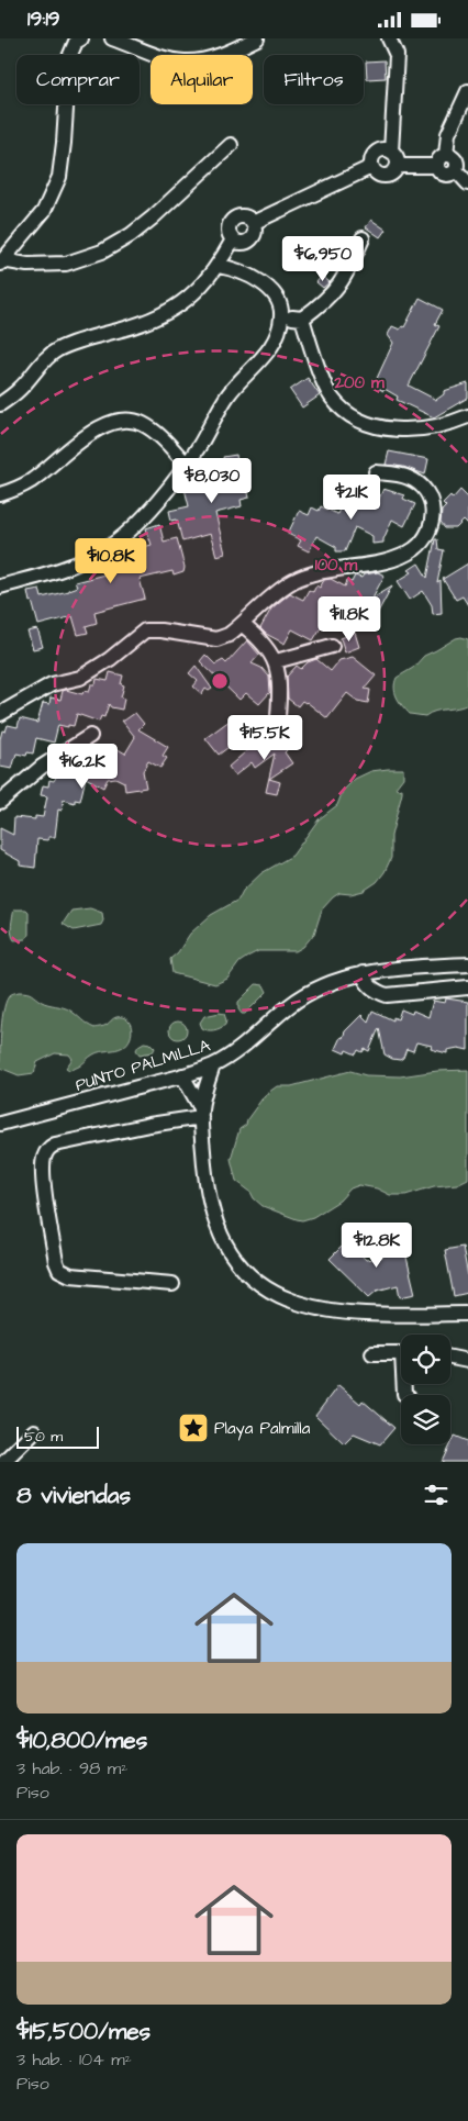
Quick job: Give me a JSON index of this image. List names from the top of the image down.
{
  "streets": {
    "street": ["PUNTO PALMILLA"]
  },
  "places": {
    "place": ["Playa Palmilla"]
  },
  "scale_bar": "50 m",
  "page": {
    "status": "19:19",
    "chip": ["Comprar", "Alquilar", "Filtros"],
    "price": [
      "$6,950",
      "$8,030",
      "$21K",
      "$10.8K",
      "$11.8K",
      "$15.5K",
      "$16.2K",
      "$12.8K"
    ],
    "scale": "50 m",
    "heading": "8 viviendas",
    "list": [
      {
        "name": "$10,800/mes",
        "note": "3 hab. · 98 m² · Piso"
      },
      {
        "name": "$15,500/mes",
        "note": "3 hab. · 104 m² · Piso"
      }
    ]
  },
  "rings": ["200 m", "100 m"]
}
